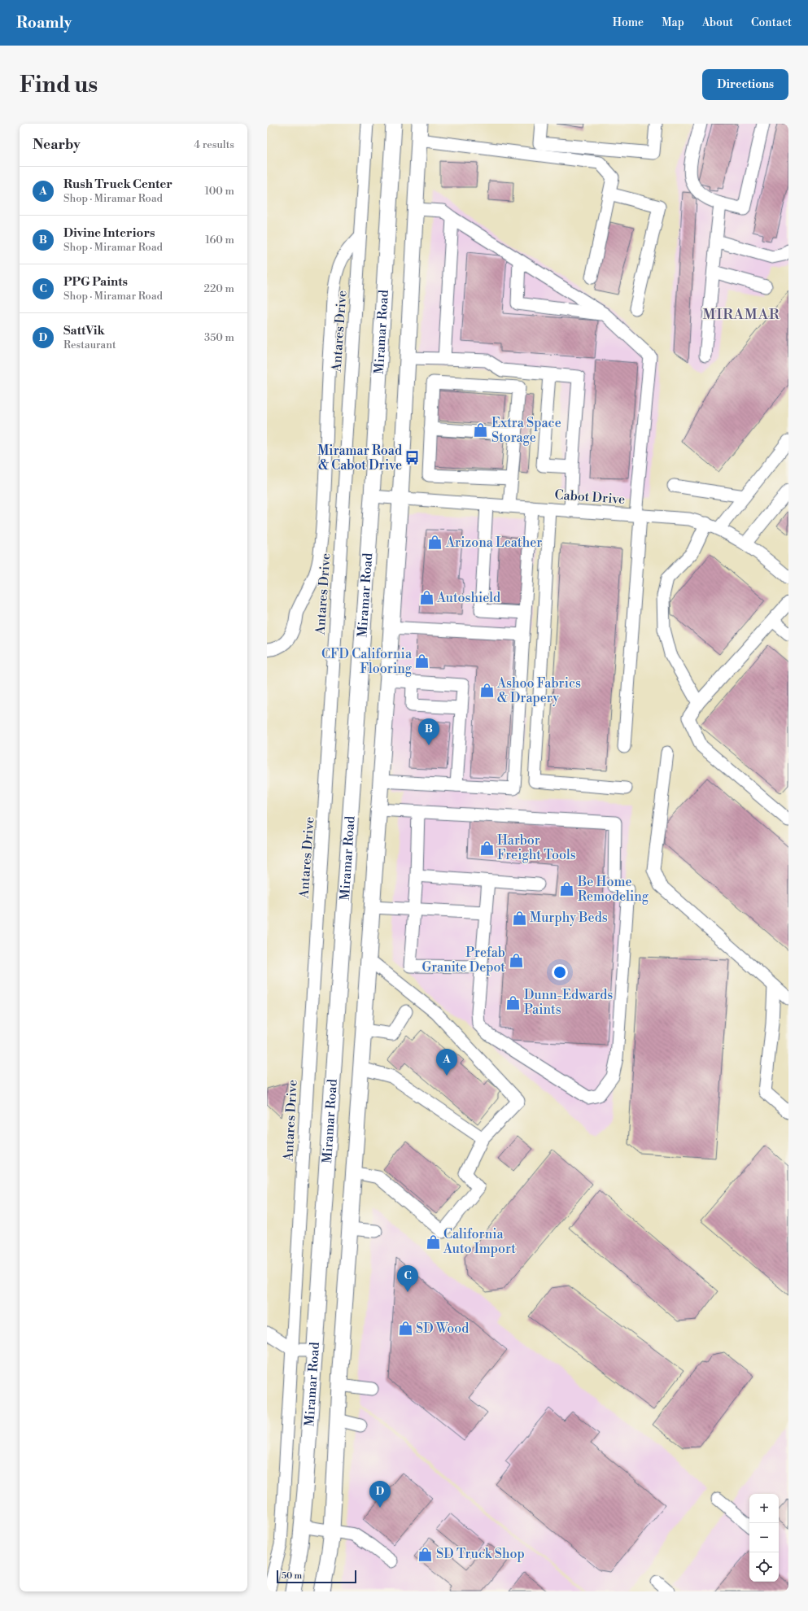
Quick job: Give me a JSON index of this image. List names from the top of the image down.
{
  "streets": {
    "main road": ["Miramar Road"],
    "street": ["Antares Drive", "Cabot Drive"]
  },
  "crossings": [
    ["Miramar Road", "Cabot Drive"]
  ],
  "districts": ["MIRAMAR"],
  "places": {
    "shop": [
      "Extra Space Storage",
      "Arizona Leather",
      "Autoshield",
      "CFD California Flooring",
      "Ashoo Fabrics & Drapery",
      "Harbor Freight Tools",
      "Be Home Remodeling",
      "Murphy Beds",
      "Prefab Granite Depot",
      "Dunn-Edwards Paints",
      "California Auto Import",
      "SD Wood",
      "SD Truck Shop"
    ],
    "bus stop": ["Miramar Road & Cabot Drive"]
  },
  "scale_bar": "50 m",
  "page": {
    "header": "Roamly",
    "nav": [
      "Home",
      "Map",
      "About",
      "Contact"
    ],
    "buttons": "Directions",
    "title": "Find us",
    "heading": ["Nearby", "4 results"],
    "list": [
      {
        "mark": "A",
        "name": "Rush Truck Center",
        "note": "Shop · Miramar Road",
        "value": "100 m"
      },
      {
        "mark": "B",
        "name": "Divine Interiors",
        "note": "Shop · Miramar Road",
        "value": "160 m"
      },
      {
        "mark": "C",
        "name": "PPG Paints",
        "note": "Shop · Miramar Road",
        "value": "220 m"
      },
      {
        "mark": "D",
        "name": "SattVik",
        "note": "Restaurant",
        "value": "350 m"
      }
    ],
    "pins": [
      "B",
      "A",
      "C",
      "D"
    ],
    "map_buttons": ["+", "−"],
    "scale": "50 m"
  }
}
